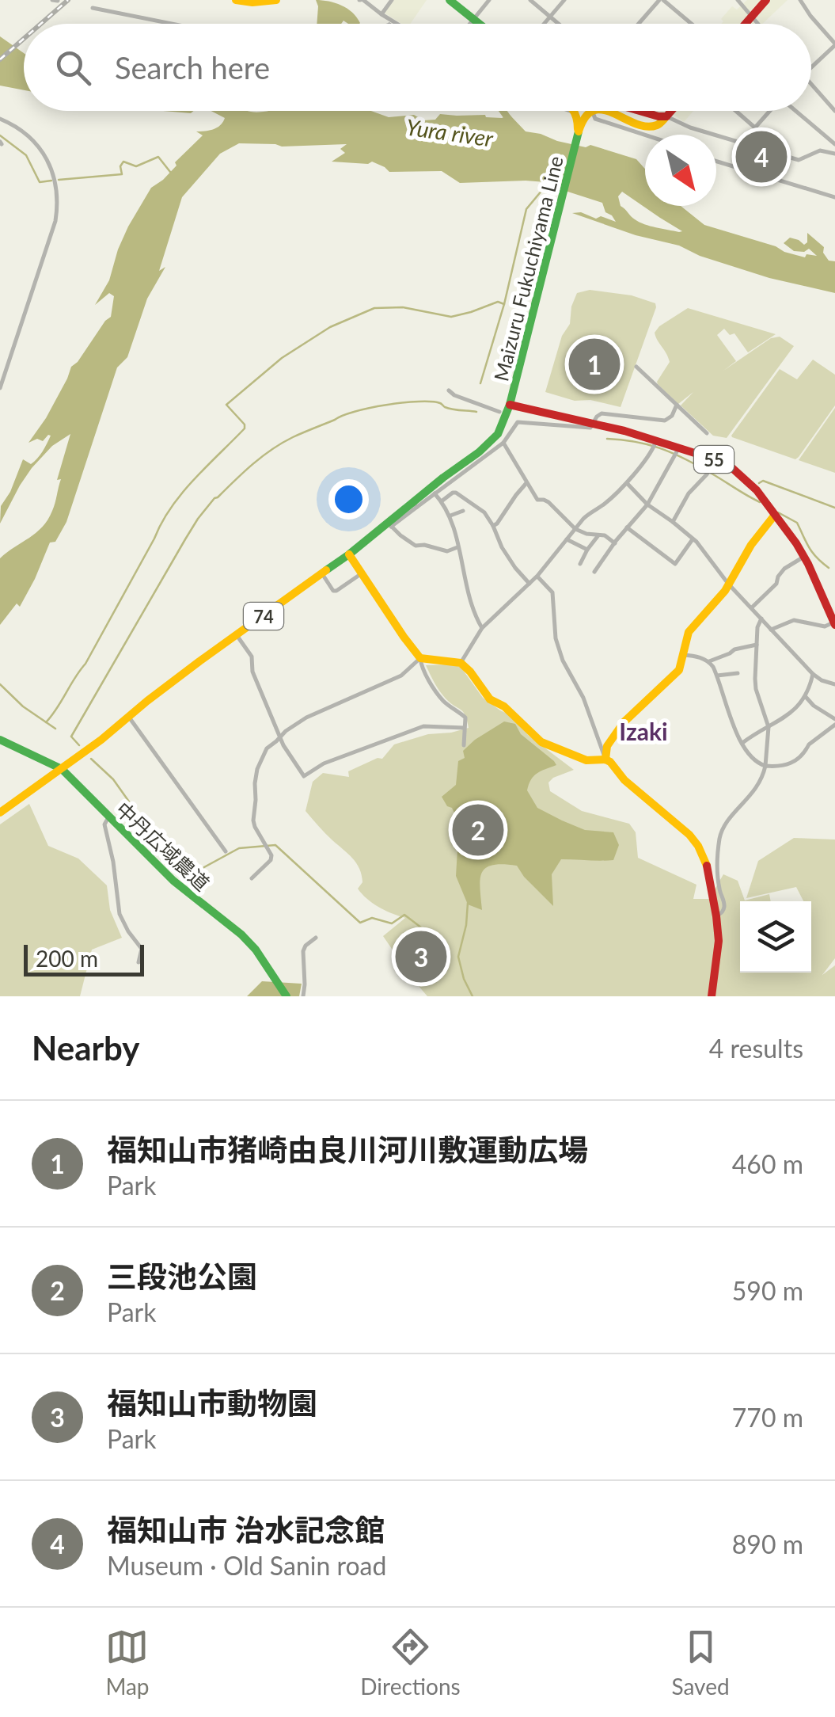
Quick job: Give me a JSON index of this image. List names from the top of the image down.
{
  "streets": {
    "main road": [
      "Maizuru Fukuchiyama Line",
      "55",
      "74",
      "中丹広域農道"
    ]
  },
  "crossings": [
    ["Maizuru Fukuchiyama Line", "74"],
    ["74", "中丹広域農道"]
  ],
  "districts": ["Izaki"],
  "water": ["Yura river"],
  "scale_bar": "200 m",
  "north": "bottom right",
  "page": {
    "search": "Search here",
    "pins": [
      "4",
      "1",
      "2",
      "3"
    ],
    "scale": "200 m",
    "heading": ["Nearby", "4 results"],
    "list": [
      {
        "mark": "1",
        "name": "福知山市猪崎由良川河川敷運動広場",
        "note": "Park",
        "value": "460 m"
      },
      {
        "mark": "2",
        "name": "三段池公園",
        "note": "Park",
        "value": "590 m"
      },
      {
        "mark": "3",
        "name": "福知山市動物園",
        "note": "Park",
        "value": "770 m"
      },
      {
        "mark": "4",
        "name": "福知山市 治水記念館",
        "note": "Museum · Old Sanin road",
        "value": "890 m"
      }
    ],
    "nav": ["Map", "Directions", "Saved"]
  }
}
